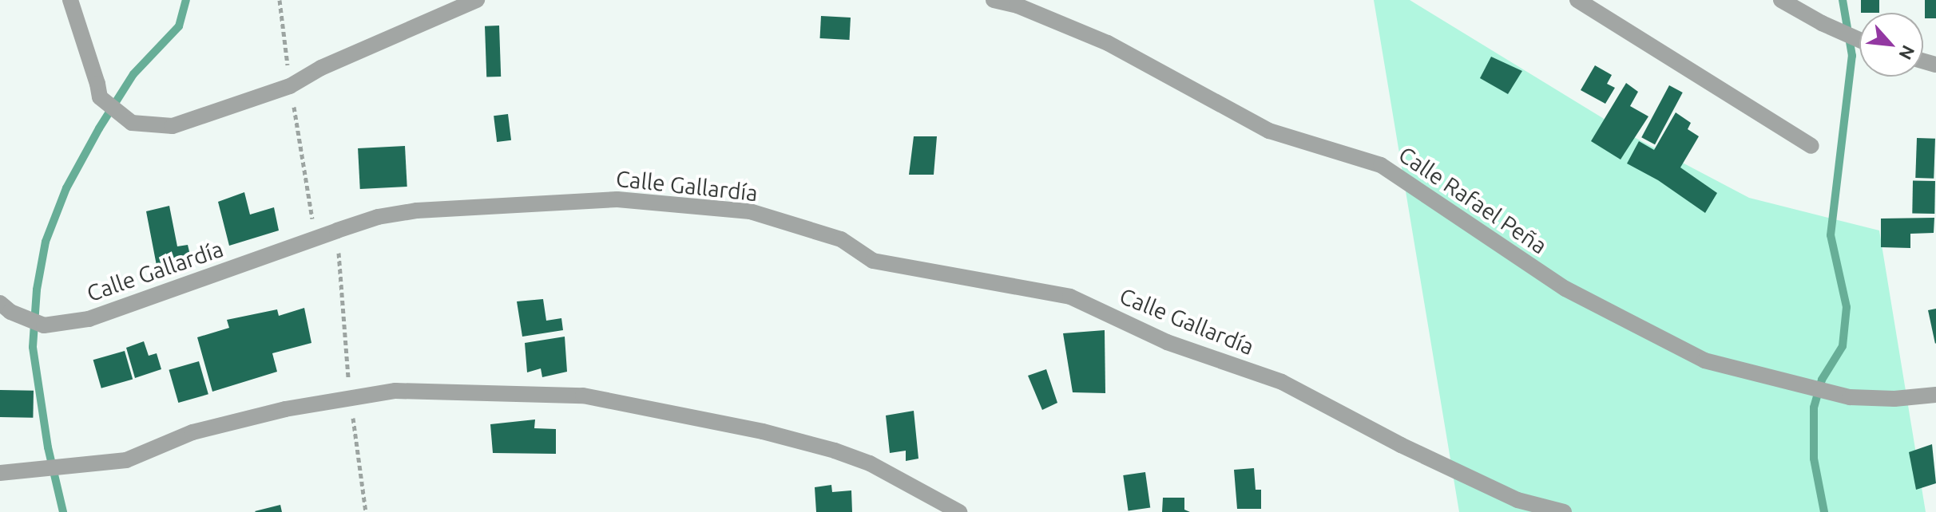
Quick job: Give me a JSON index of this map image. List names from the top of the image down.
{
  "streets": {
    "street": ["Calle Gallardía", "Calle Rafael Peña"]
  },
  "north": "bottom right"
}
